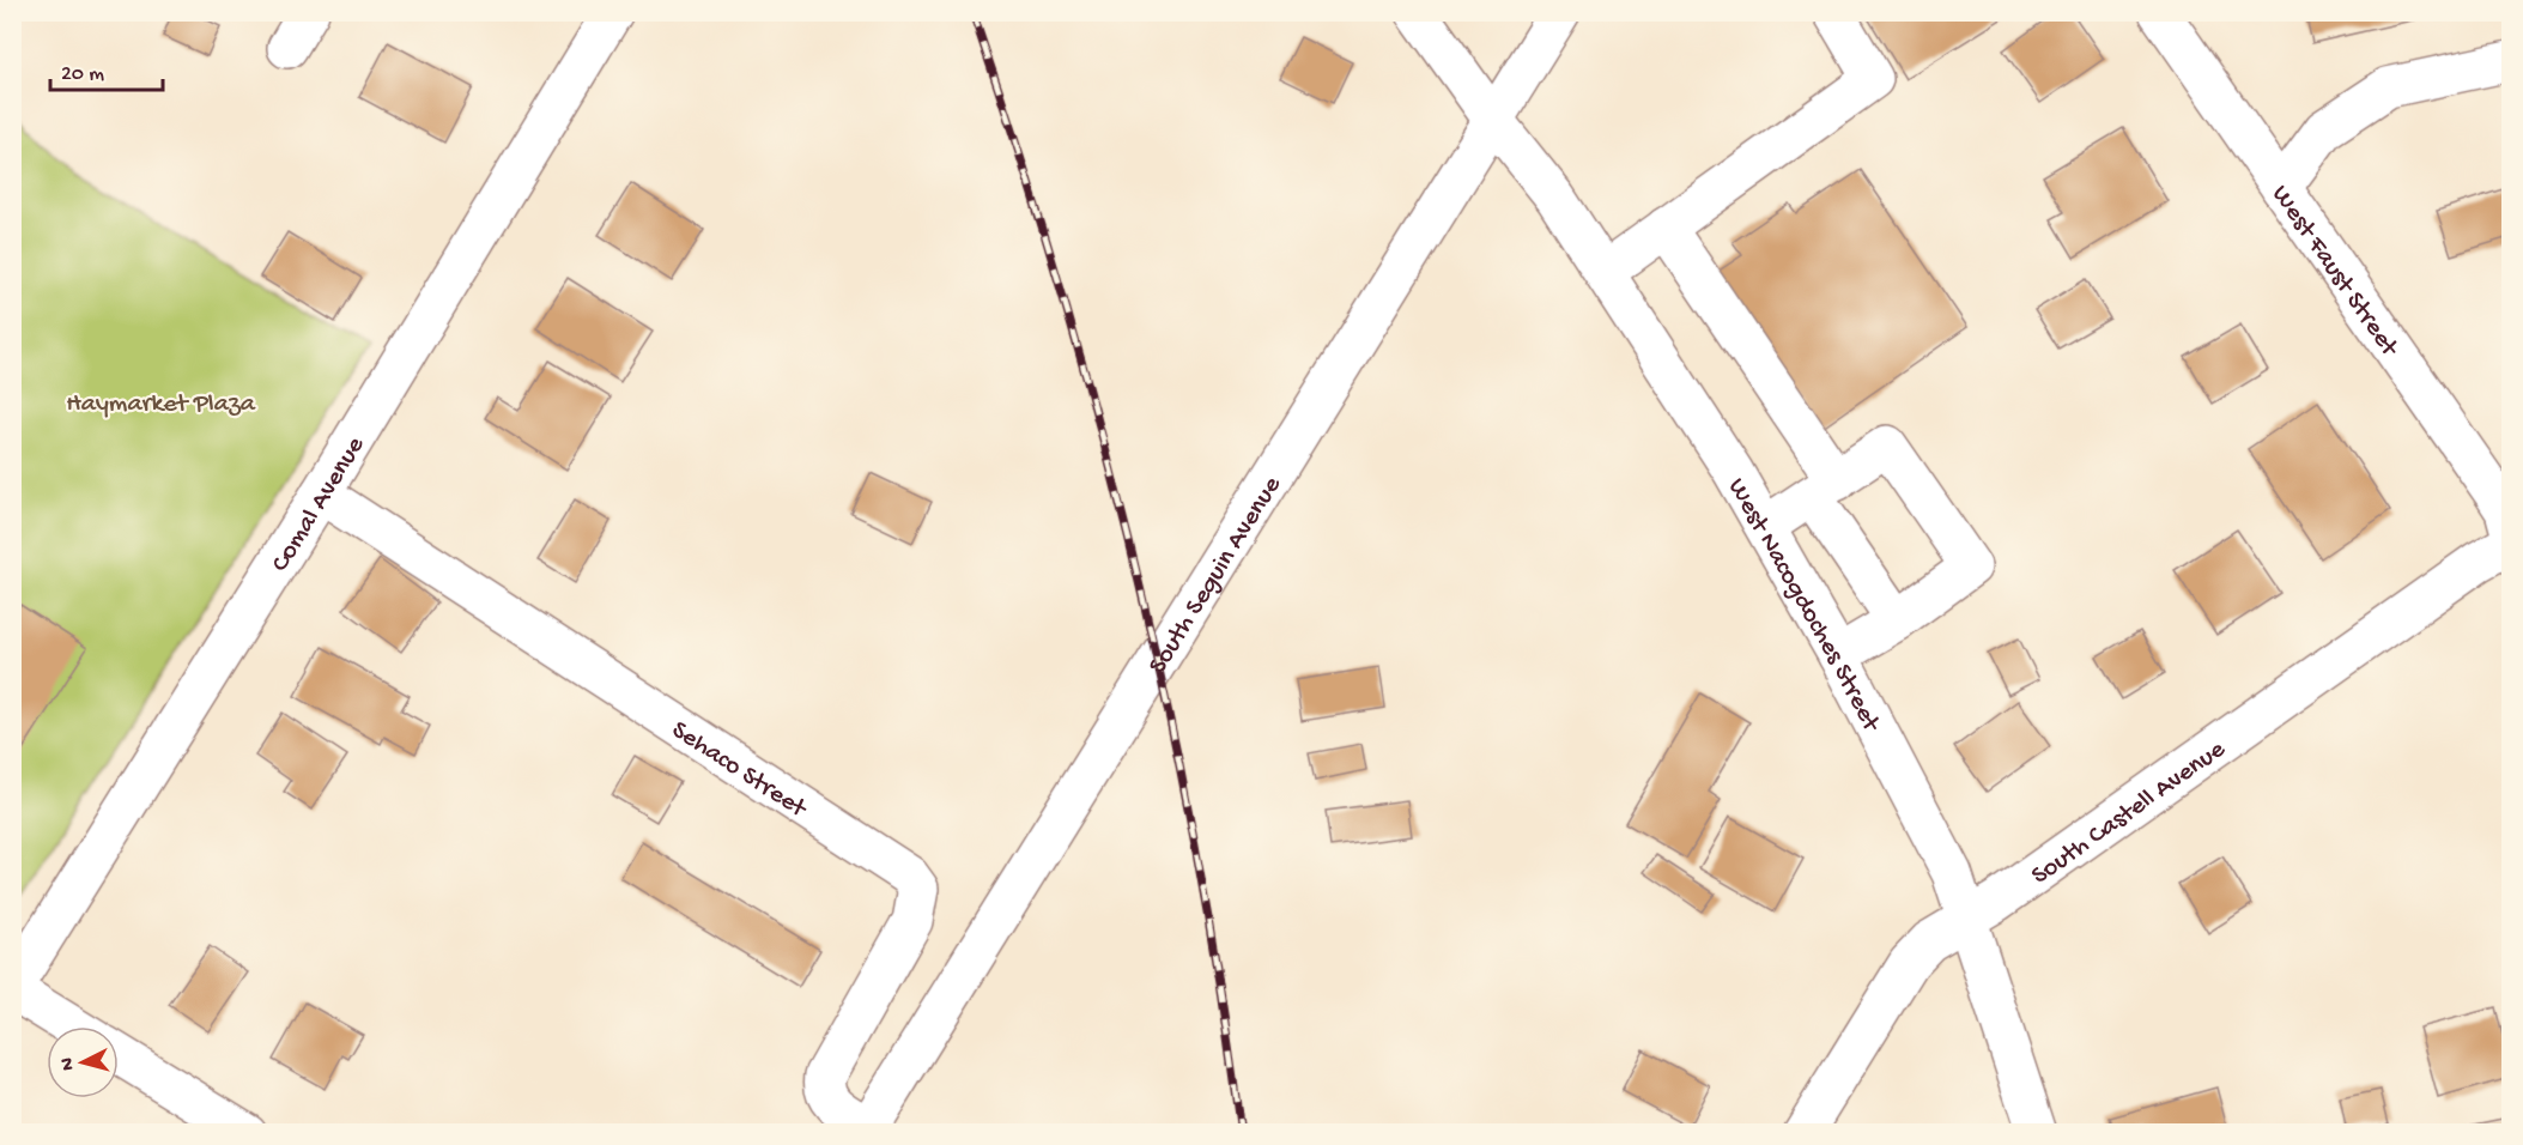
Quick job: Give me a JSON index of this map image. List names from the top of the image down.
{
  "streets": {
    "street": [
      "West Faust Street",
      "Comal Avenue",
      "South Seguin Avenue",
      "West Nacogdoches Street",
      "Sehaco Street",
      "South Castell Avenue"
    ]
  },
  "crossings": [
    ["Comal Avenue", "Sehaco Street"],
    ["South Seguin Avenue", "West Nacogdoches Street"],
    ["South Seguin Avenue", "Sehaco Street"],
    ["West Nacogdoches Street", "South Castell Avenue"]
  ],
  "parks": ["Haymarket Plaza"],
  "scale_bar": "20 m",
  "north": "left"
}
